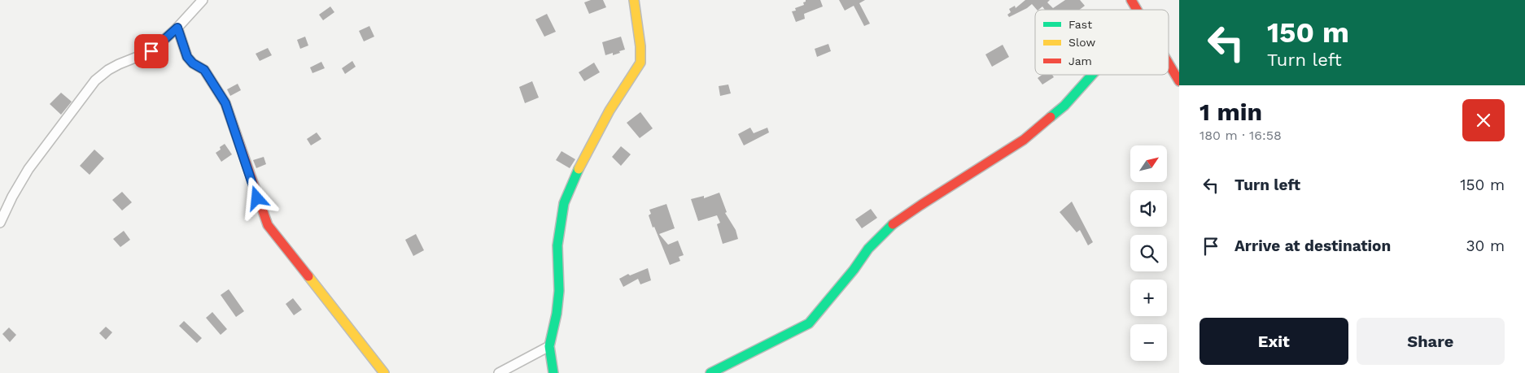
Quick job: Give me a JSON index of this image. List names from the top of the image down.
{
  "legend": ["Fast", "Slow", "Jam"],
  "north": "top right",
  "page": {
    "turn": ["150 m", "Turn left"],
    "heading": ["1 min", "180 m · 16:58"],
    "map_buttons": ["+", "−"],
    "list": [
      {
        "name": "Turn left",
        "value": "150 m"
      },
      {
        "name": "Arrive at destination",
        "value": "30 m"
      }
    ],
    "buttons": ["Exit", "Share"]
  }
}
